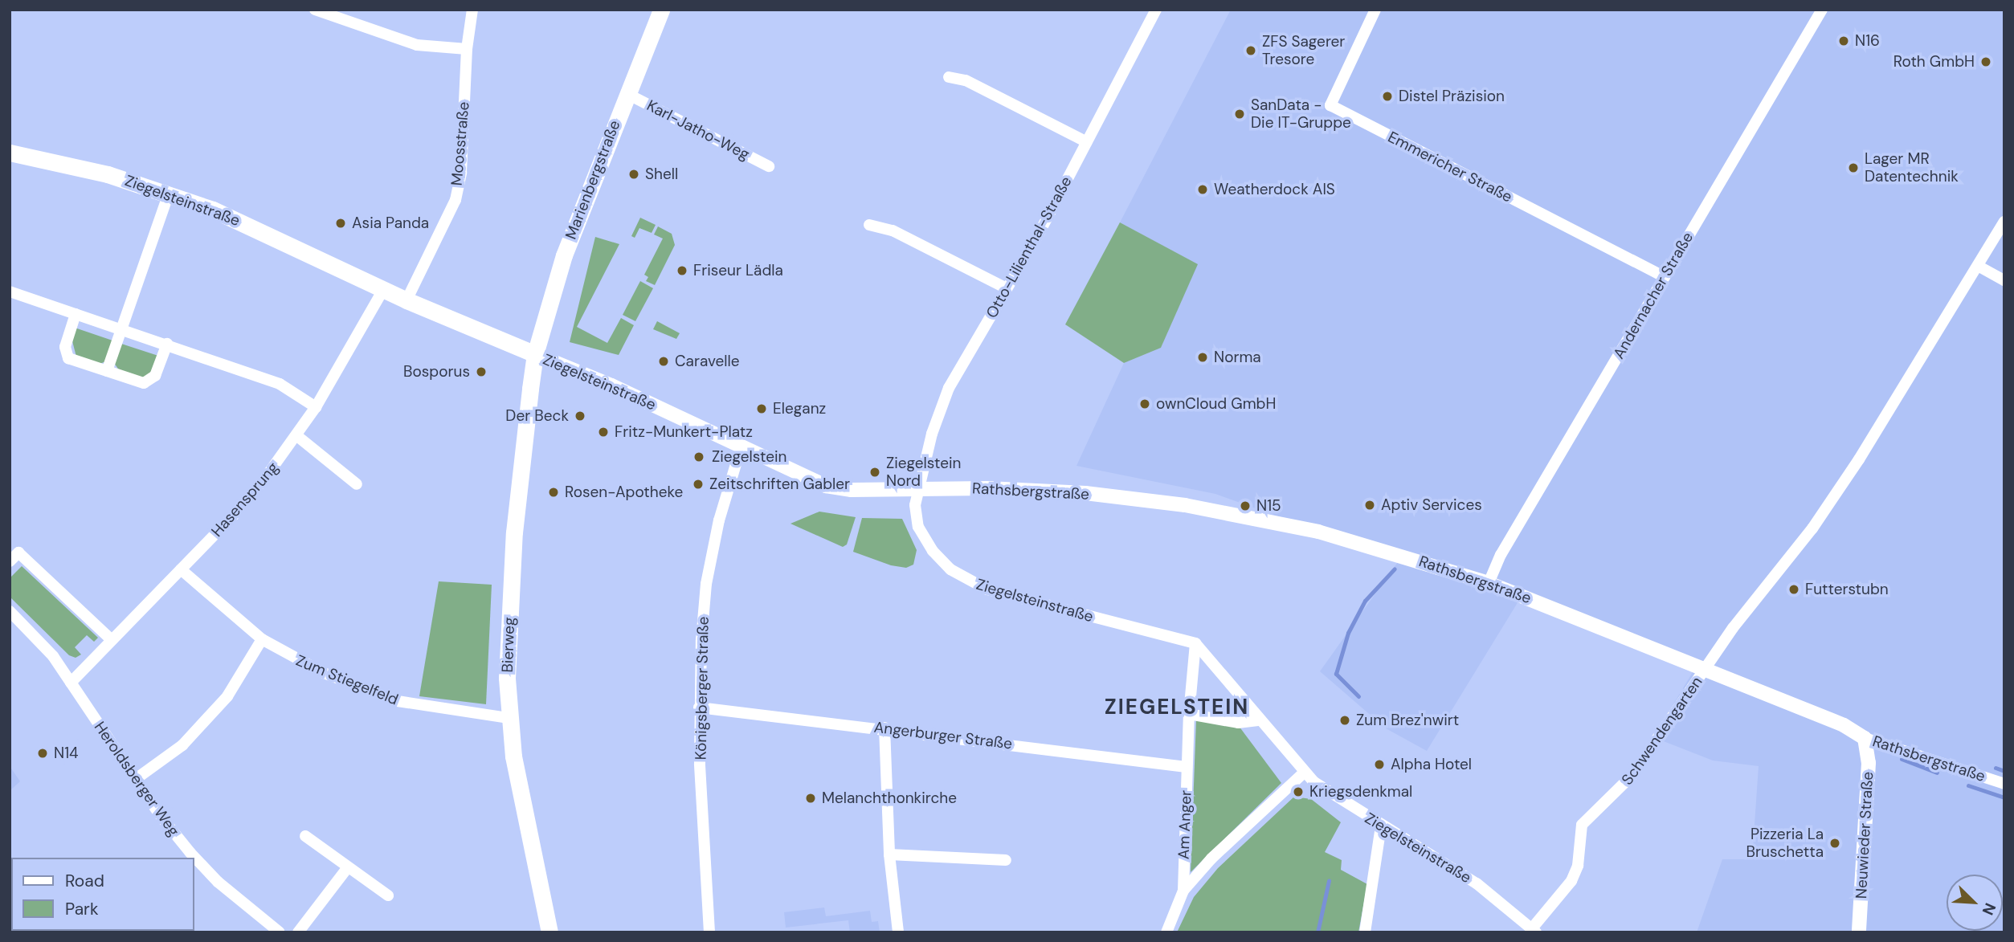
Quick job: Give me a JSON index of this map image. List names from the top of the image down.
{
  "streets": {
    "main road": ["Marienbergstraße", "Ziegelsteinstraße", "Bierweg"],
    "street": [
      "Karl-Jatho-Weg",
      "Moosstraße",
      "Emmericher Straße",
      "Otto-Lilienthal-Straße",
      "Andernacher Straße",
      "Rathsbergstraße",
      "Hasensprung",
      "Zum Stiegelfeld",
      "Königsberger Straße",
      "Schwendengarten",
      "Angerburger Straße",
      "Heroldsberger Weg",
      "Am Anger",
      "Neuwieder Straße"
    ]
  },
  "crossings": [
    ["Karl-Jatho-Weg", "Marienbergstraße"],
    ["Moosstraße", "Ziegelsteinstraße"],
    ["Emmericher Straße", "Andernacher Straße"],
    ["Marienbergstraße", "Ziegelsteinstraße"],
    ["Marienbergstraße", "Bierweg"],
    ["Ziegelsteinstraße", "Otto-Lilienthal-Straße"],
    ["Ziegelsteinstraße", "Rathsbergstraße"],
    ["Ziegelsteinstraße", "Hasensprung"],
    ["Ziegelsteinstraße", "Bierweg"],
    ["Ziegelsteinstraße", "Königsberger Straße"],
    ["Ziegelsteinstraße", "Schwendengarten"],
    ["Ziegelsteinstraße", "Am Anger"],
    ["Otto-Lilienthal-Straße", "Rathsbergstraße"],
    ["Andernacher Straße", "Rathsbergstraße"],
    ["Rathsbergstraße", "Schwendengarten"],
    ["Rathsbergstraße", "Neuwieder Straße"],
    ["Hasensprung", "Zum Stiegelfeld"],
    ["Hasensprung", "Heroldsberger Weg"],
    ["Bierweg", "Zum Stiegelfeld"],
    ["Königsberger Straße", "Angerburger Straße"],
    ["Angerburger Straße", "Am Anger"]
  ],
  "districts": ["ZIEGELSTEIN"],
  "places": [
    "N16",
    "ZFS Sagerer Tresore",
    "Roth GmbH",
    "Distel Präzision",
    "SanData - Die IT-Gruppe",
    "Lager MR Datentechnik",
    "Shell",
    "Weatherdock AIS",
    "Asia Panda",
    "Friseur Lädla",
    "Norma",
    "Caravelle",
    "Bosporus",
    "ownCloud GmbH",
    "Eleganz",
    "Der Beck",
    "Fritz-Munkert-Platz",
    "Ziegelstein",
    "Ziegelstein Nord",
    "Zeitschriften Gabler",
    "Rosen-Apotheke",
    "Aptiv Services",
    "N15",
    "Futterstubn",
    "Zum Brez'nwirt",
    "N14",
    "Alpha Hotel",
    "Kriegsdenkmal",
    "Melanchthonkirche",
    "Pizzeria La Bruschetta"
  ],
  "legend": ["Road", "Park"],
  "north": "bottom right"
}
